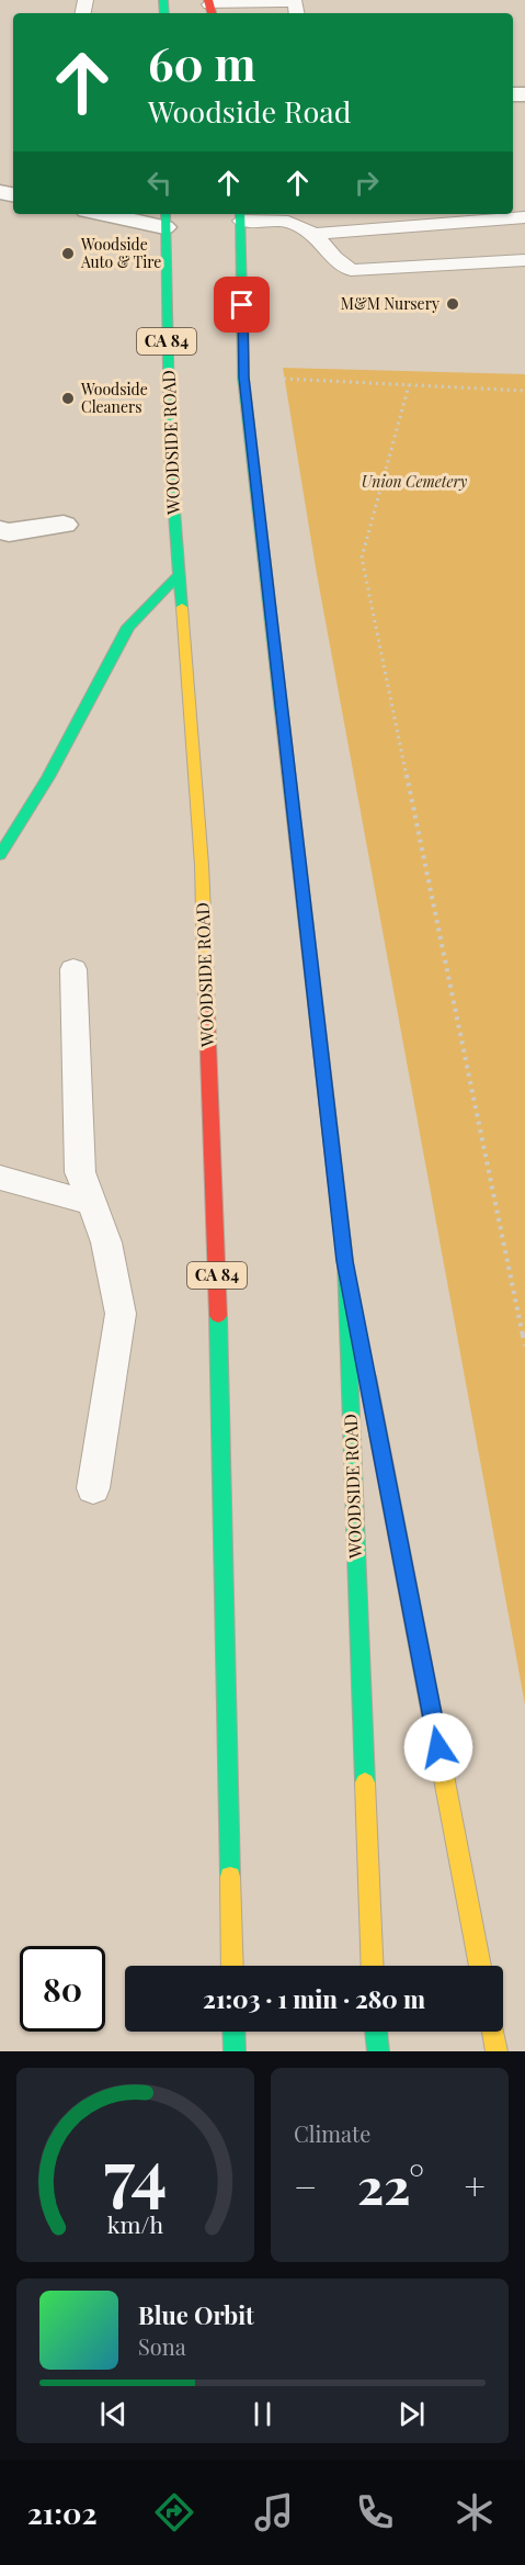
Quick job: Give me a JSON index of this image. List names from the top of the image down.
{
  "streets": {
    "main road": ["CA 84", "WOODSIDE ROAD"]
  },
  "parks": ["Union Cemetery"],
  "places": ["Woodside Auto & Tire", "M&M Nursery", "Woodside Cleaners"],
  "page": {
    "turn": ["60 m", "Woodside Road"],
    "limit": "80",
    "trip": "21:03 · 1 min · 280 m",
    "tile": "Climate",
    "heat": ["−", "22°", "+"],
    "song": ["Blue Orbit", "Sona"],
    "tabs": "21:02",
    "gauge": ["74", "km/h"]
  }
}
